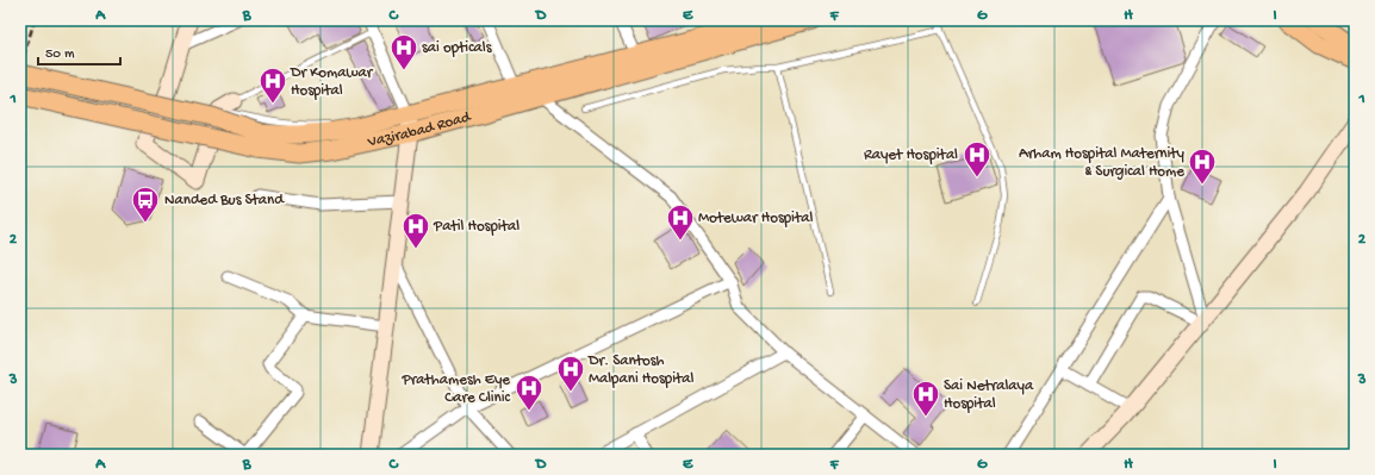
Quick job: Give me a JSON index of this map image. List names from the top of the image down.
{
  "streets": {
    "main road": ["Vazirabad Road"]
  },
  "places": {
    "hospital": [
      "sai opticals",
      "Dr Komawar Hospital",
      "Rayet Hospital",
      "Arham Hospital Maternity & Surgical Home",
      "Motewar Hospital",
      "Patil Hospital",
      "Dr. Santosh Malpani Hospital",
      "Prathamesh Eye Care Clinic",
      "Sai Netralaya Hospital"
    ],
    "bus stop": ["Nanded Bus Stand"]
  },
  "scale_bar": "50 m",
  "grid": {
    "columns": [
      "A",
      "B",
      "C",
      "D",
      "E",
      "F",
      "G",
      "H",
      "I"
    ],
    "rows": ["1", "2", "3"]
  }
}
